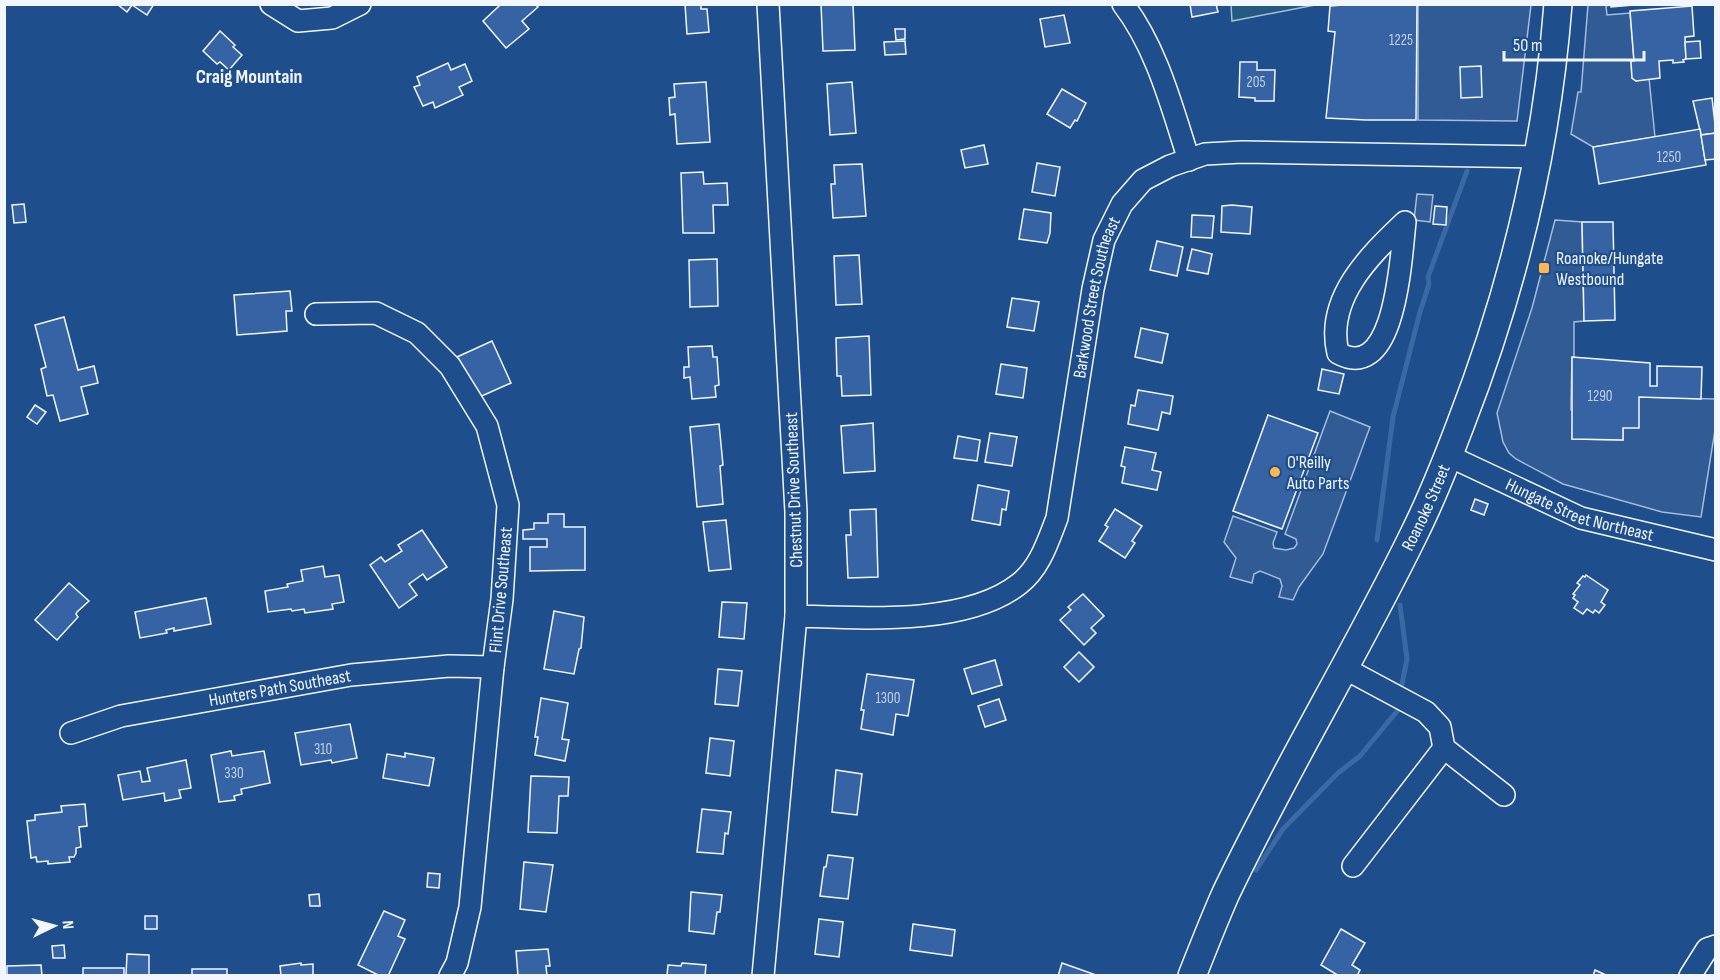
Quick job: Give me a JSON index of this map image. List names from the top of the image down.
{
  "streets": {
    "main road": ["Roanoke Street"],
    "street": [
      "Barkwood Street Southeast",
      "Chestnut Drive Southeast",
      "Hungate Street Northeast",
      "Flint Drive Southeast",
      "Hunters Path Southeast"
    ]
  },
  "crossings": [
    ["Barkwood Street Southeast", "Chestnut Drive Southeast"],
    ["Barkwood Street Southeast", "Roanoke Street"],
    ["Roanoke Street", "Hungate Street Northeast"],
    ["Flint Drive Southeast", "Hunters Path Southeast"]
  ],
  "districts": ["Craig Mountain"],
  "places": {
    "transit": ["Roanoke/Hungate Westbound"],
    "other": ["O'Reilly Auto Parts"]
  },
  "house_numbers": [
    "1225",
    "205",
    "1250",
    "1290",
    "1300",
    "310",
    "330"
  ],
  "scale_bar": "50 m",
  "north": "right"
}
